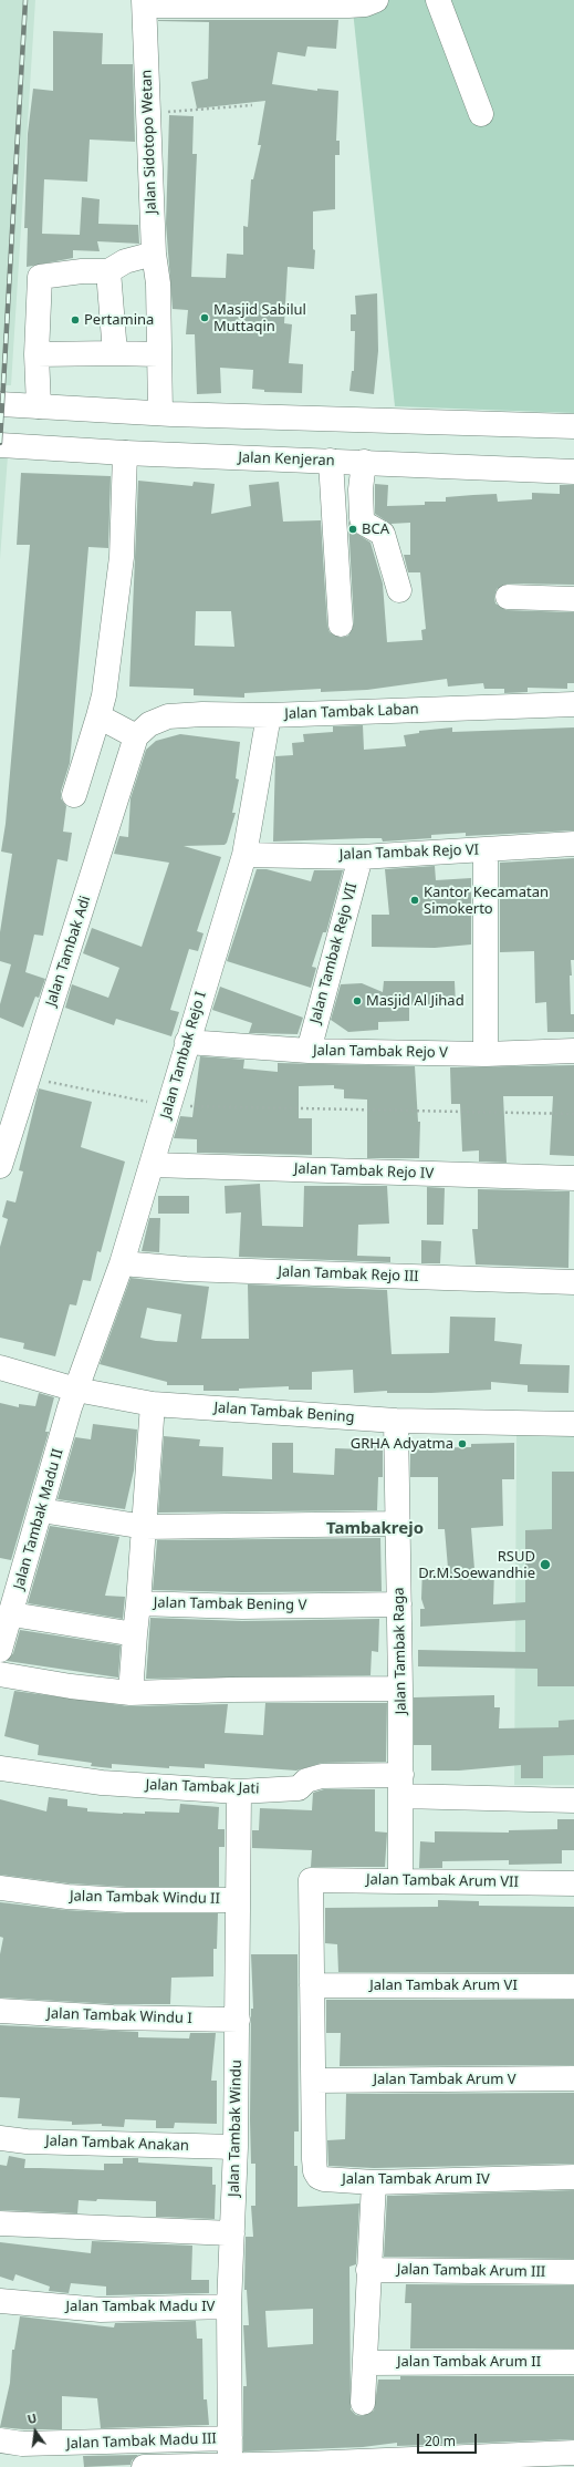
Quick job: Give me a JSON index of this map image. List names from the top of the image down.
{
  "streets": {
    "main road": [
      "Jalan Sidotopo Wetan",
      "Jalan Kenjeran",
      "Jalan Tambak Laban",
      "Jalan Tambak Rejo VI",
      "Jalan Tambak Adi",
      "Jalan Tambak Rejo VII",
      "Jalan Tambak Rejo V",
      "Jalan Tambak Rejo I",
      "Jalan Tambak Rejo IV",
      "Jalan Tambak Rejo III",
      "Jalan Tambak Bening",
      "Jalan Tambak Madu II",
      "Jalan Tambak Bening V",
      "Jalan Tambak Raga",
      "Jalan Tambak Jati",
      "Jalan Tambak Arum VII",
      "Jalan Tambak Windu II",
      "Jalan Tambak Arum VI",
      "Jalan Tambak Windu I",
      "Jalan Tambak Arum V",
      "Jalan Tambak Windu",
      "Jalan Tambak Anakan",
      "Jalan Tambak Arum IV",
      "Jalan Tambak Arum III",
      "Jalan Tambak Madu IV",
      "Jalan Tambak Arum II",
      "Jalan Tambak Madu III"
    ]
  },
  "crossings": [
    ["Jalan Tambak Laban", "Jalan Tambak Adi"],
    ["Jalan Tambak Laban", "Jalan Tambak Rejo I"],
    ["Jalan Tambak Rejo VI", "Jalan Tambak Rejo VII"],
    ["Jalan Tambak Rejo VI", "Jalan Tambak Rejo I"],
    ["Jalan Tambak Rejo VII", "Jalan Tambak Rejo V"],
    ["Jalan Tambak Rejo V", "Jalan Tambak Rejo I"],
    ["Jalan Tambak Rejo I", "Jalan Tambak Rejo IV"],
    ["Jalan Tambak Rejo I", "Jalan Tambak Rejo III"],
    ["Jalan Tambak Rejo I", "Jalan Tambak Bening"],
    ["Jalan Tambak Rejo I", "Jalan Tambak Madu II"],
    ["Jalan Tambak Bening", "Jalan Tambak Madu II"],
    ["Jalan Tambak Bening", "Jalan Tambak Raga"],
    ["Jalan Tambak Bening V", "Jalan Tambak Raga"],
    ["Jalan Tambak Raga", "Jalan Tambak Jati"],
    ["Jalan Tambak Raga", "Jalan Tambak Arum VII"],
    ["Jalan Tambak Jati", "Jalan Tambak Windu"],
    ["Jalan Tambak Arum VII", "Jalan Tambak Arum IV"],
    ["Jalan Tambak Windu II", "Jalan Tambak Windu"],
    ["Jalan Tambak Arum VI", "Jalan Tambak Arum IV"],
    ["Jalan Tambak Windu I", "Jalan Tambak Windu"],
    ["Jalan Tambak Arum V", "Jalan Tambak Arum IV"],
    ["Jalan Tambak Windu", "Jalan Tambak Anakan"],
    ["Jalan Tambak Windu", "Jalan Tambak Madu IV"],
    ["Jalan Tambak Windu", "Jalan Tambak Madu III"]
  ],
  "districts": ["Tambakrejo"],
  "places": [
    "Masjid Sabilul Muttaqin",
    "Pertamina",
    "BCA",
    "Kantor Kecamatan Simokerto",
    "Masjid Al Jihad",
    "GRHA Adyatma",
    "RSUD Dr.M.Soewandhie"
  ],
  "scale_bar": "20 m",
  "north": "top"
}
